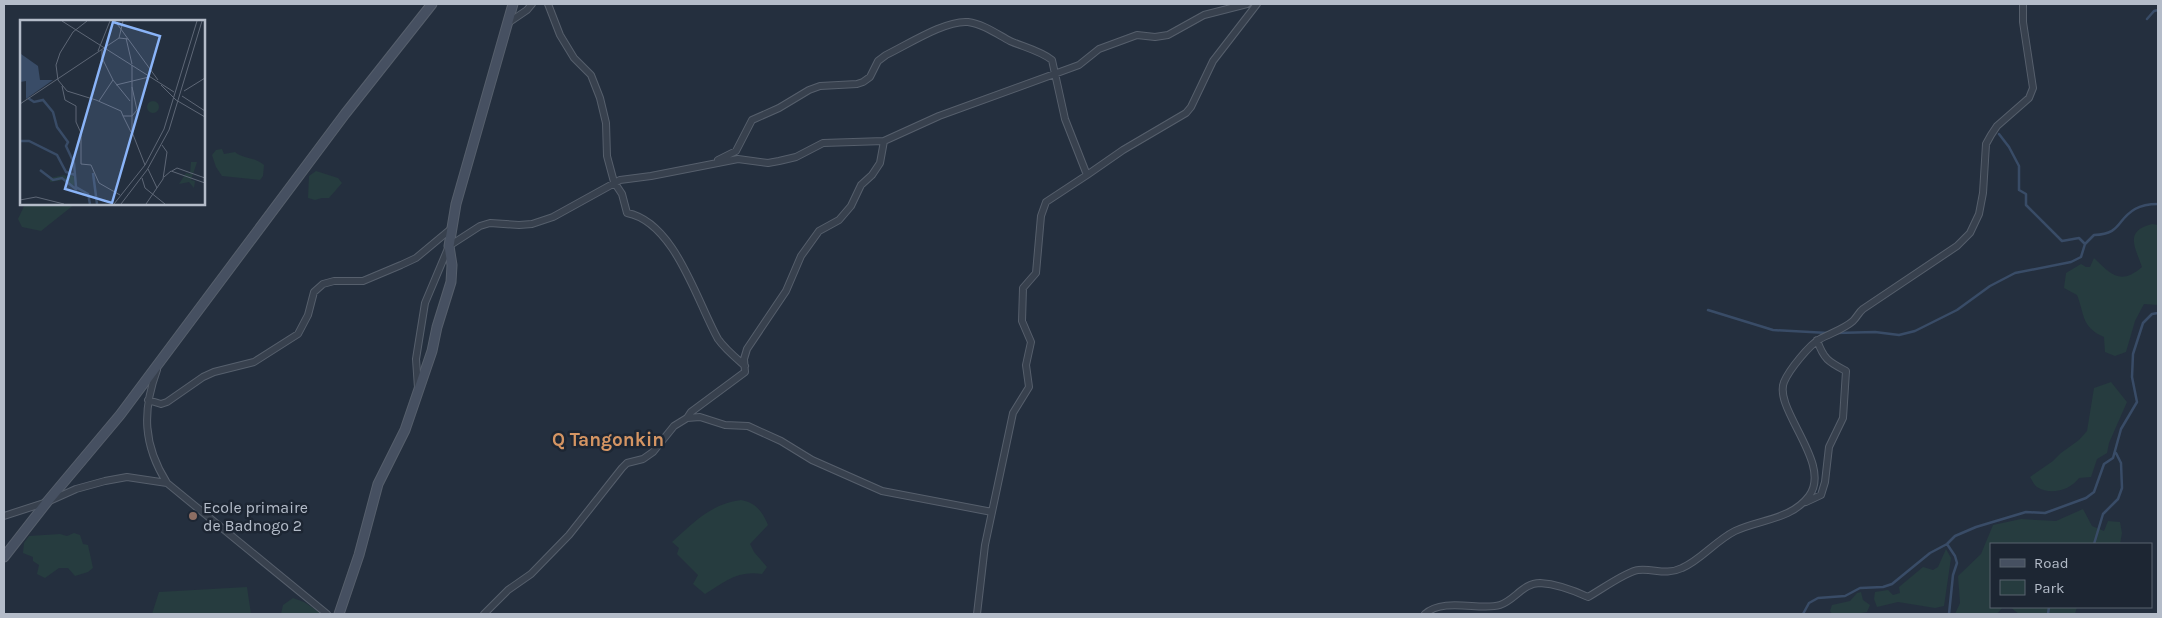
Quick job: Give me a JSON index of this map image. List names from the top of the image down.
{
  "districts": ["Q Tangonkin"],
  "places": ["Ecole primaire de Badnogo 2"],
  "legend": ["Road", "Park"]
}
